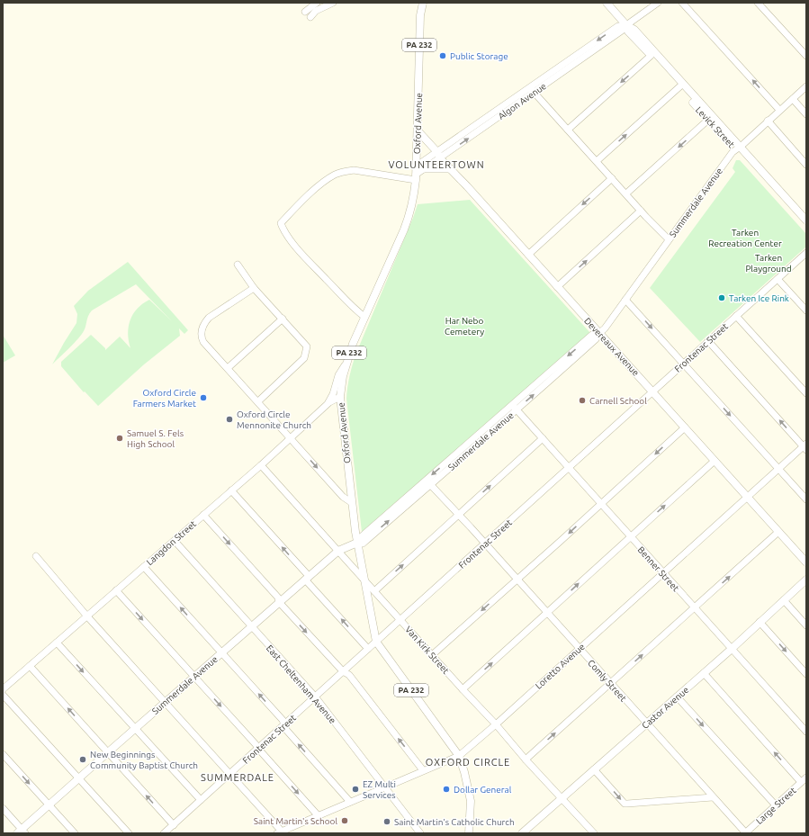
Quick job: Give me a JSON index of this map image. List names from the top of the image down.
{
  "streets": {
    "main road": [
      "PA 232",
      "Oxford Avenue",
      "Levick Street",
      "Summerdale Avenue",
      "Devereaux Avenue",
      "Castor Avenue"
    ],
    "street": [
      "Algon Avenue",
      "Frontenac Street",
      "Langdon Street",
      "Benner Street",
      "Van Kirk Street",
      "Loretto Avenue",
      "Comly Street",
      "East Cheltenham Avenue",
      "Large Street"
    ]
  },
  "crossings": [
    ["Algon Avenue", "Oxford Avenue"],
    ["Algon Avenue", "Levick Street"],
    ["Algon Avenue", "Devereaux Avenue"],
    ["Oxford Avenue", "Summerdale Avenue"],
    ["Oxford Avenue", "Devereaux Avenue"],
    ["Oxford Avenue", "Frontenac Street"],
    ["Oxford Avenue", "Langdon Street"],
    ["Oxford Avenue", "Van Kirk Street"],
    ["Oxford Avenue", "Loretto Avenue"],
    ["Levick Street", "Summerdale Avenue"],
    ["Summerdale Avenue", "Devereaux Avenue"],
    ["Summerdale Avenue", "Benner Street"],
    ["Summerdale Avenue", "Van Kirk Street"],
    ["Summerdale Avenue", "Comly Street"],
    ["Summerdale Avenue", "East Cheltenham Avenue"],
    ["Devereaux Avenue", "Frontenac Street"],
    ["Devereaux Avenue", "Loretto Avenue"],
    ["Frontenac Street", "Benner Street"],
    ["Frontenac Street", "Van Kirk Street"],
    ["Frontenac Street", "Comly Street"],
    ["Frontenac Street", "East Cheltenham Avenue"],
    ["Langdon Street", "Van Kirk Street"],
    ["Langdon Street", "East Cheltenham Avenue"],
    ["Benner Street", "Loretto Avenue"],
    ["Benner Street", "Castor Avenue"],
    ["Van Kirk Street", "Loretto Avenue"],
    ["Van Kirk Street", "Castor Avenue"],
    ["Loretto Avenue", "Comly Street"],
    ["Loretto Avenue", "East Cheltenham Avenue"],
    ["Comly Street", "Castor Avenue"],
    ["Comly Street", "Large Street"]
  ],
  "districts": ["VOLUNTEERTOWN", "OXFORD CIRCLE", "SUMMERDALE"],
  "parks": ["Tarken Recreation Center", "Tarken Playground", "Har Nebo Cemetery"],
  "places": [
    "Public Storage",
    "Tarken Ice Rink",
    "Oxford Circle Farmers Market",
    "Carnell School",
    "Oxford Circle Mennonite Church",
    "Samuel S. Fels High School",
    "New Beginnings Community Baptist Church",
    "EZ Multi Services",
    "Dollar General",
    "Saint Martin's School",
    "Saint Martin's Catholic Church"
  ]
}
